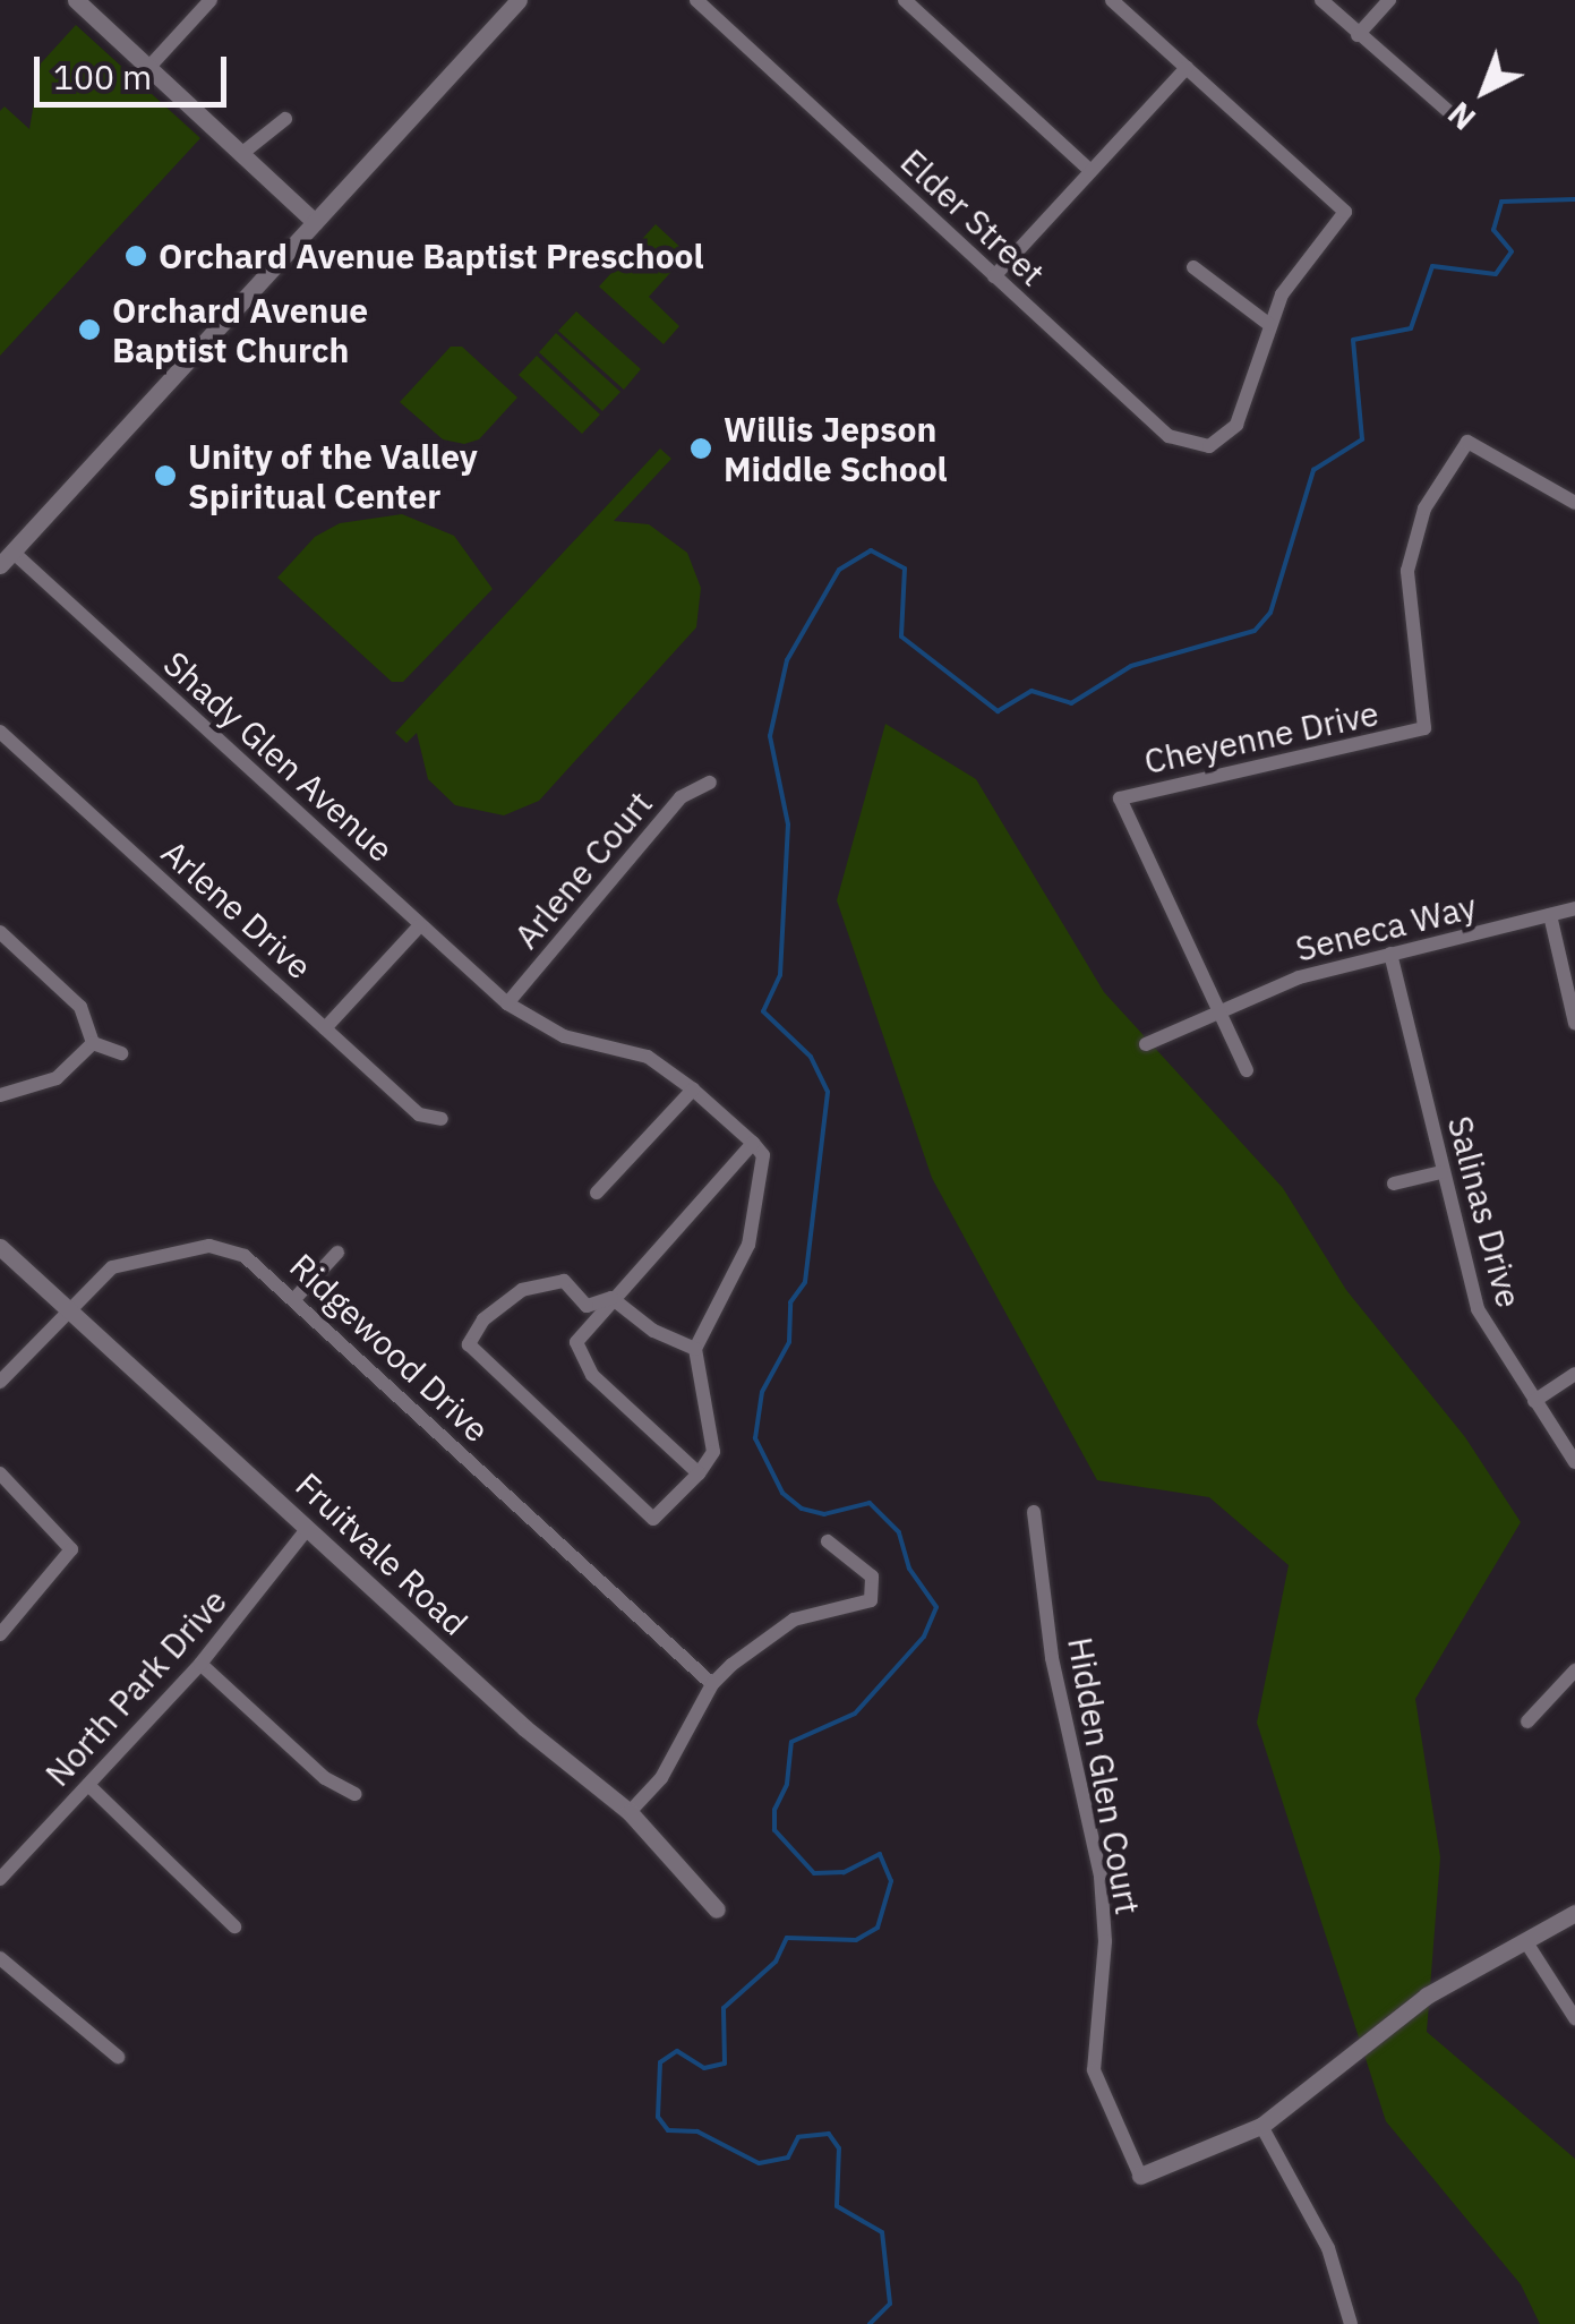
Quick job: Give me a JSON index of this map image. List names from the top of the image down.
{
  "streets": {
    "street": [
      "Elder Street",
      "Cheyenne Drive",
      "Shady Glen Avenue",
      "Arlene Court",
      "Arlene Drive",
      "Seneca Way",
      "Salinas Drive",
      "Ridgewood Drive",
      "Fruitvale Road",
      "North Park Drive",
      "Hidden Glen Court"
    ]
  },
  "crossings": [
    ["Cheyenne Drive", "Seneca Way"],
    ["Shady Glen Avenue", "Arlene Court"],
    ["Seneca Way", "Salinas Drive"],
    ["Ridgewood Drive", "Fruitvale Road"],
    ["Fruitvale Road", "North Park Drive"]
  ],
  "places": [
    "Orchard Avenue Baptist Preschool",
    "Orchard Avenue Baptist Church",
    "Willis Jepson Middle School",
    "Unity of the Valley Spiritual Center"
  ],
  "scale_bar": "100 m",
  "north": "bottom left"
}
